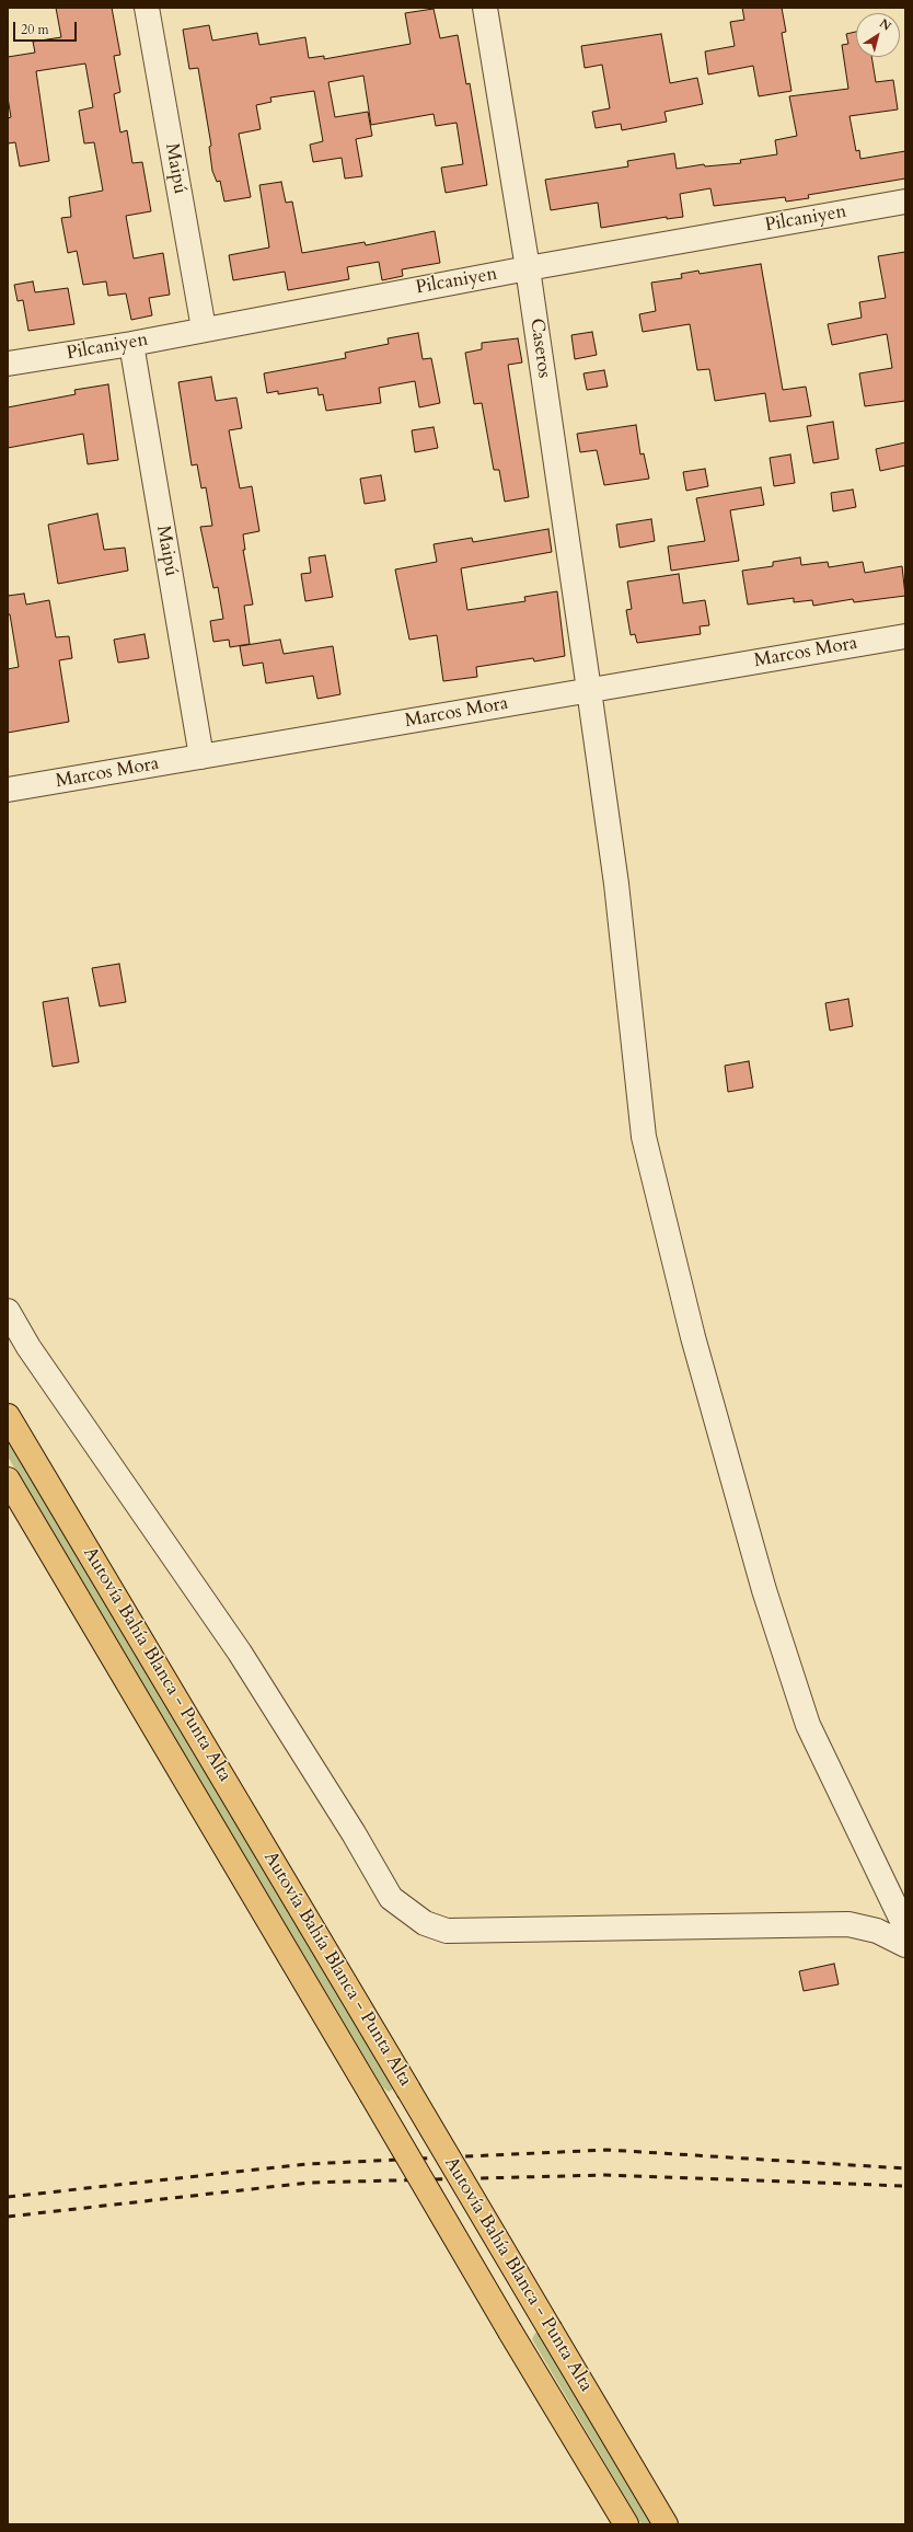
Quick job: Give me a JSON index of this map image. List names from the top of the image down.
{
  "streets": {
    "main road": ["Autovía Bahía Blanca - Punta Alta"],
    "street": [
      "Maipú",
      "Pilcaniyen",
      "Caseros",
      "Marcos Mora"
    ]
  },
  "crossings": [
    ["Maipú", "Pilcaniyen"],
    ["Maipú", "Marcos Mora"],
    ["Pilcaniyen", "Caseros"],
    ["Caseros", "Marcos Mora"]
  ],
  "scale_bar": "20 m",
  "north": "top right"
}
